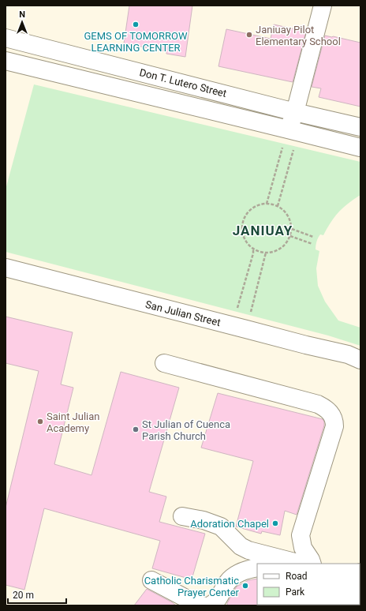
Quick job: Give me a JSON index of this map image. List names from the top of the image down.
{
  "streets": {
    "street": ["Don T. Lutero Street", "San Julian Street"]
  },
  "districts": ["JANIUAY"],
  "places": [
    "GEMS OF TOMORROW LEARNING CENTER",
    "Janiuay Pilot Elementary School",
    "Saint Julian Academy",
    "St Julian of Cuenca Parish Church",
    "Adoration Chapel",
    "Catholic Charismatic Prayer Center"
  ],
  "legend": ["Road", "Park"],
  "scale_bar": "20 m",
  "north": "top"
}
